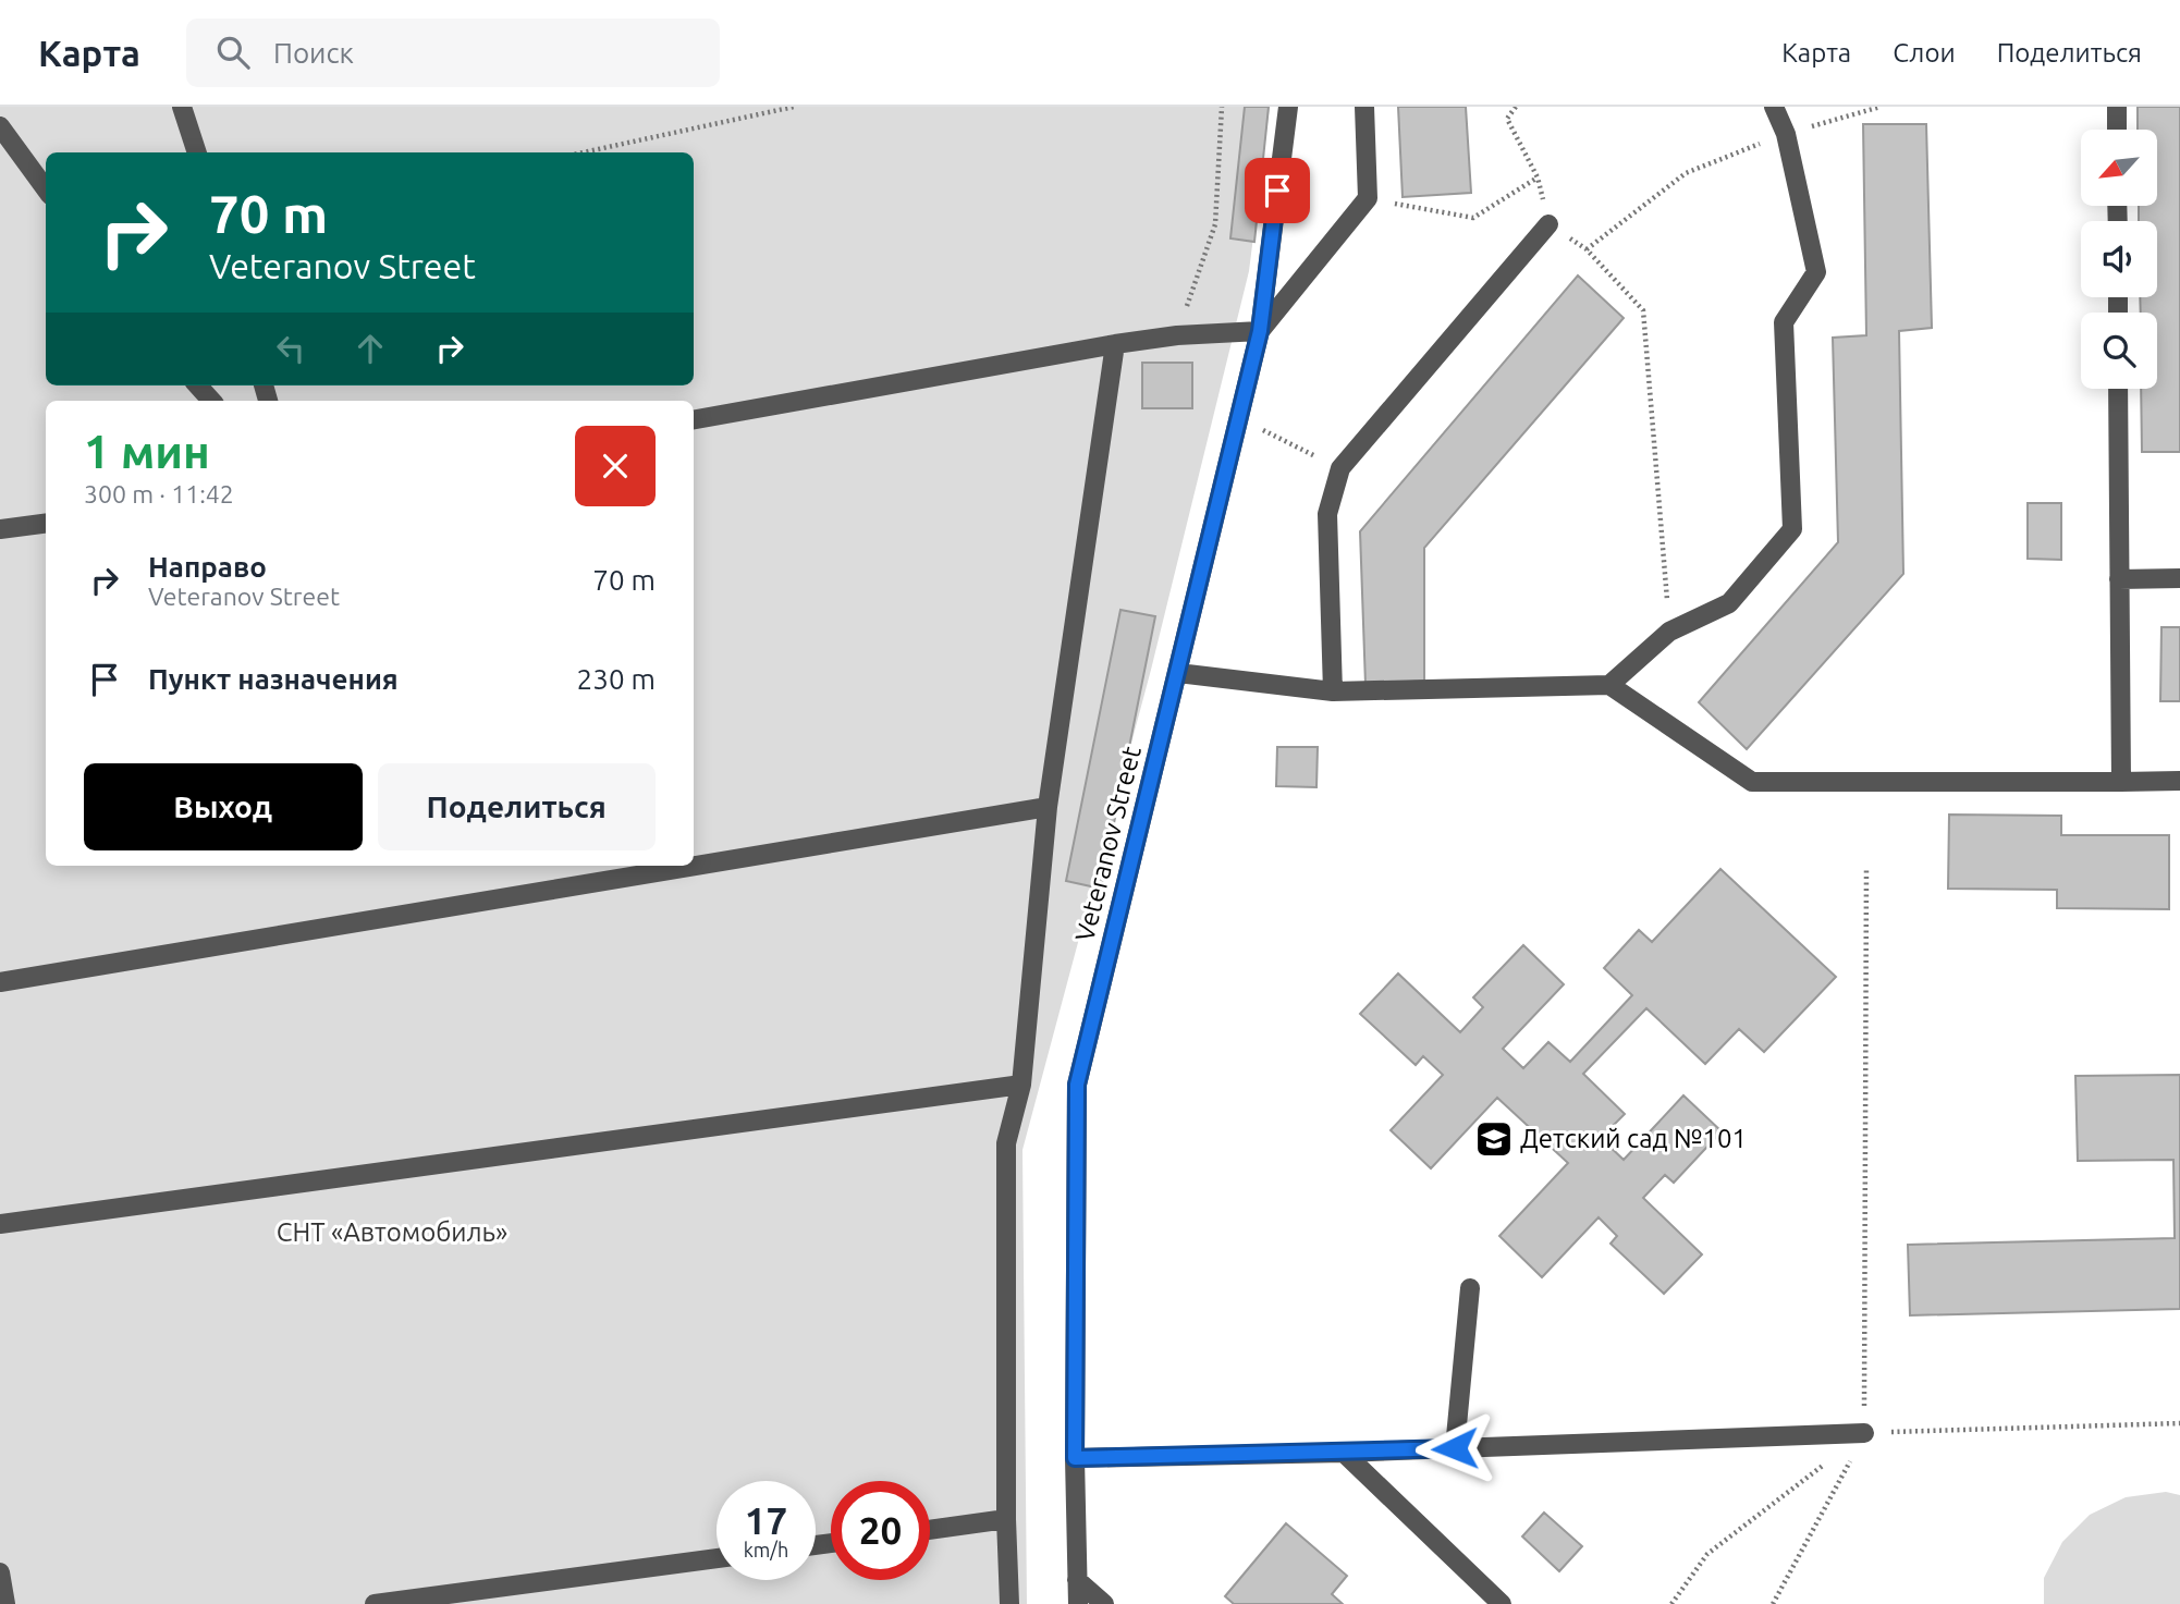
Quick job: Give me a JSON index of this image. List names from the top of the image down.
{
  "streets": {
    "street": ["Veteranov Street"]
  },
  "parks": ["СНТ «Автомобиль»"],
  "places": {
    "school or university": ["Детский сад №101"]
  },
  "north": "bottom left",
  "page": {
    "header": "Карта",
    "search": "Поиск",
    "nav": ["Карта", "Слои", "Поделиться"],
    "turn": ["70 m", "Veteranov Street"],
    "heading": ["1 мин", "300 m · 11:42"],
    "list": [
      {
        "name": "Направо",
        "note": "Veteranov Street",
        "value": "70 m"
      },
      {
        "name": "Пункт назначения",
        "value": "230 m"
      }
    ],
    "buttons": ["Выход", "Поделиться"],
    "speed": "17 km/h",
    "limit": "20"
  }
}
